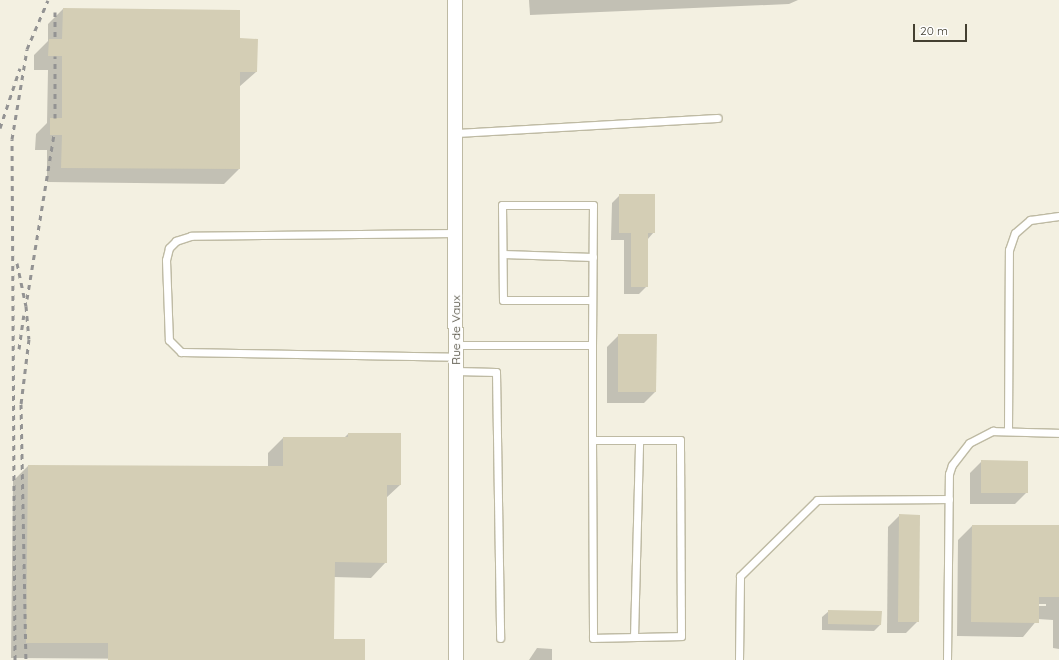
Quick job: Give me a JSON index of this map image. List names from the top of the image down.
{
  "streets": {
    "street": ["Rue de Vaux"]
  },
  "scale_bar": "20 m"
}
